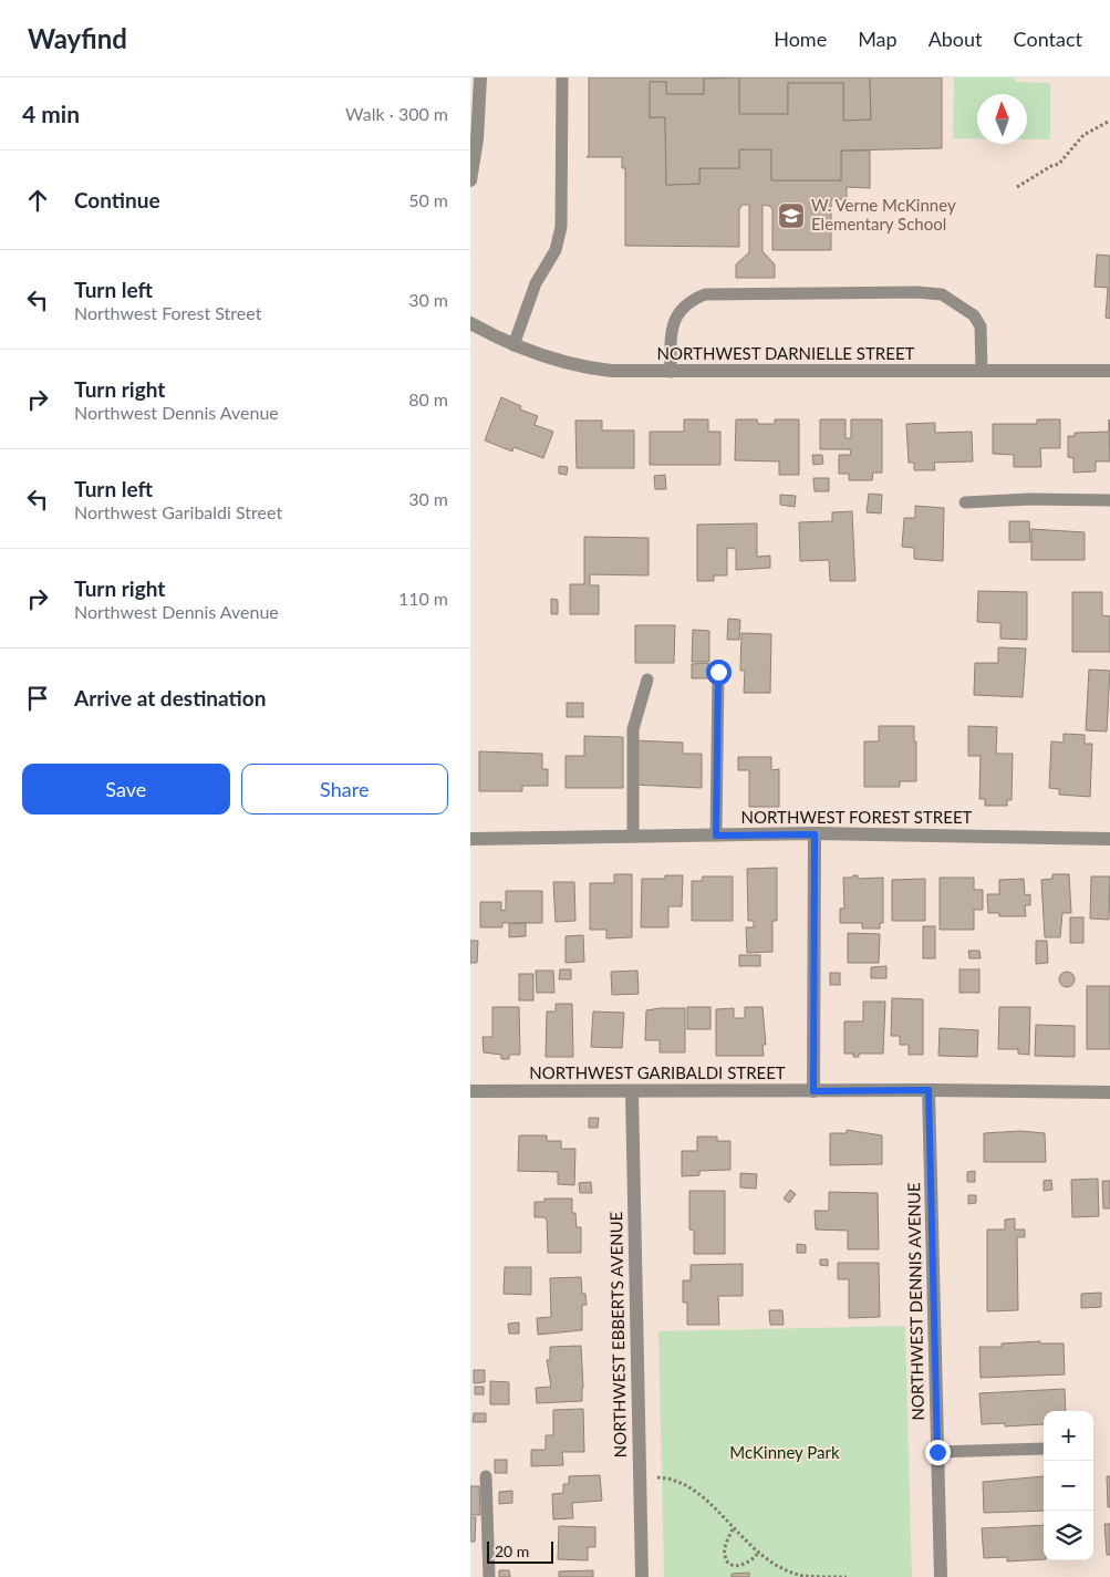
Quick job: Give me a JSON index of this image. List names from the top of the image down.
{
  "streets": {
    "street": [
      "NORTHWEST DARNIELLE STREET",
      "NORTHWEST FOREST STREET",
      "NORTHWEST GARIBALDI STREET",
      "NORTHWEST DENNIS AVENUE",
      "NORTHWEST EBBERTS AVENUE"
    ]
  },
  "crossings": [
    ["NORTHWEST GARIBALDI STREET", "NORTHWEST DENNIS AVENUE"],
    ["NORTHWEST GARIBALDI STREET", "NORTHWEST EBBERTS AVENUE"]
  ],
  "parks": ["McKinney Park"],
  "places": {
    "school or university": ["W. Verne McKinney Elementary School"]
  },
  "scale_bar": "20 m",
  "north": "top",
  "page": {
    "header": "Wayfind",
    "nav": [
      "Home",
      "Map",
      "About",
      "Contact"
    ],
    "heading": ["4 min", "Walk · 300 m"],
    "list": [
      ["Continue", "50 m"],
      ["Turn left", "Northwest Forest Street", "30 m"],
      ["Turn right", "Northwest Dennis Avenue", "80 m"],
      ["Turn left", "Northwest Garibaldi Street", "30 m"],
      ["Turn right", "Northwest Dennis Avenue", "110 m"],
      "Arrive at destination"
    ],
    "buttons": ["Save", "Share"],
    "map_buttons": ["+", "−"],
    "scale": "20 m"
  }
}
